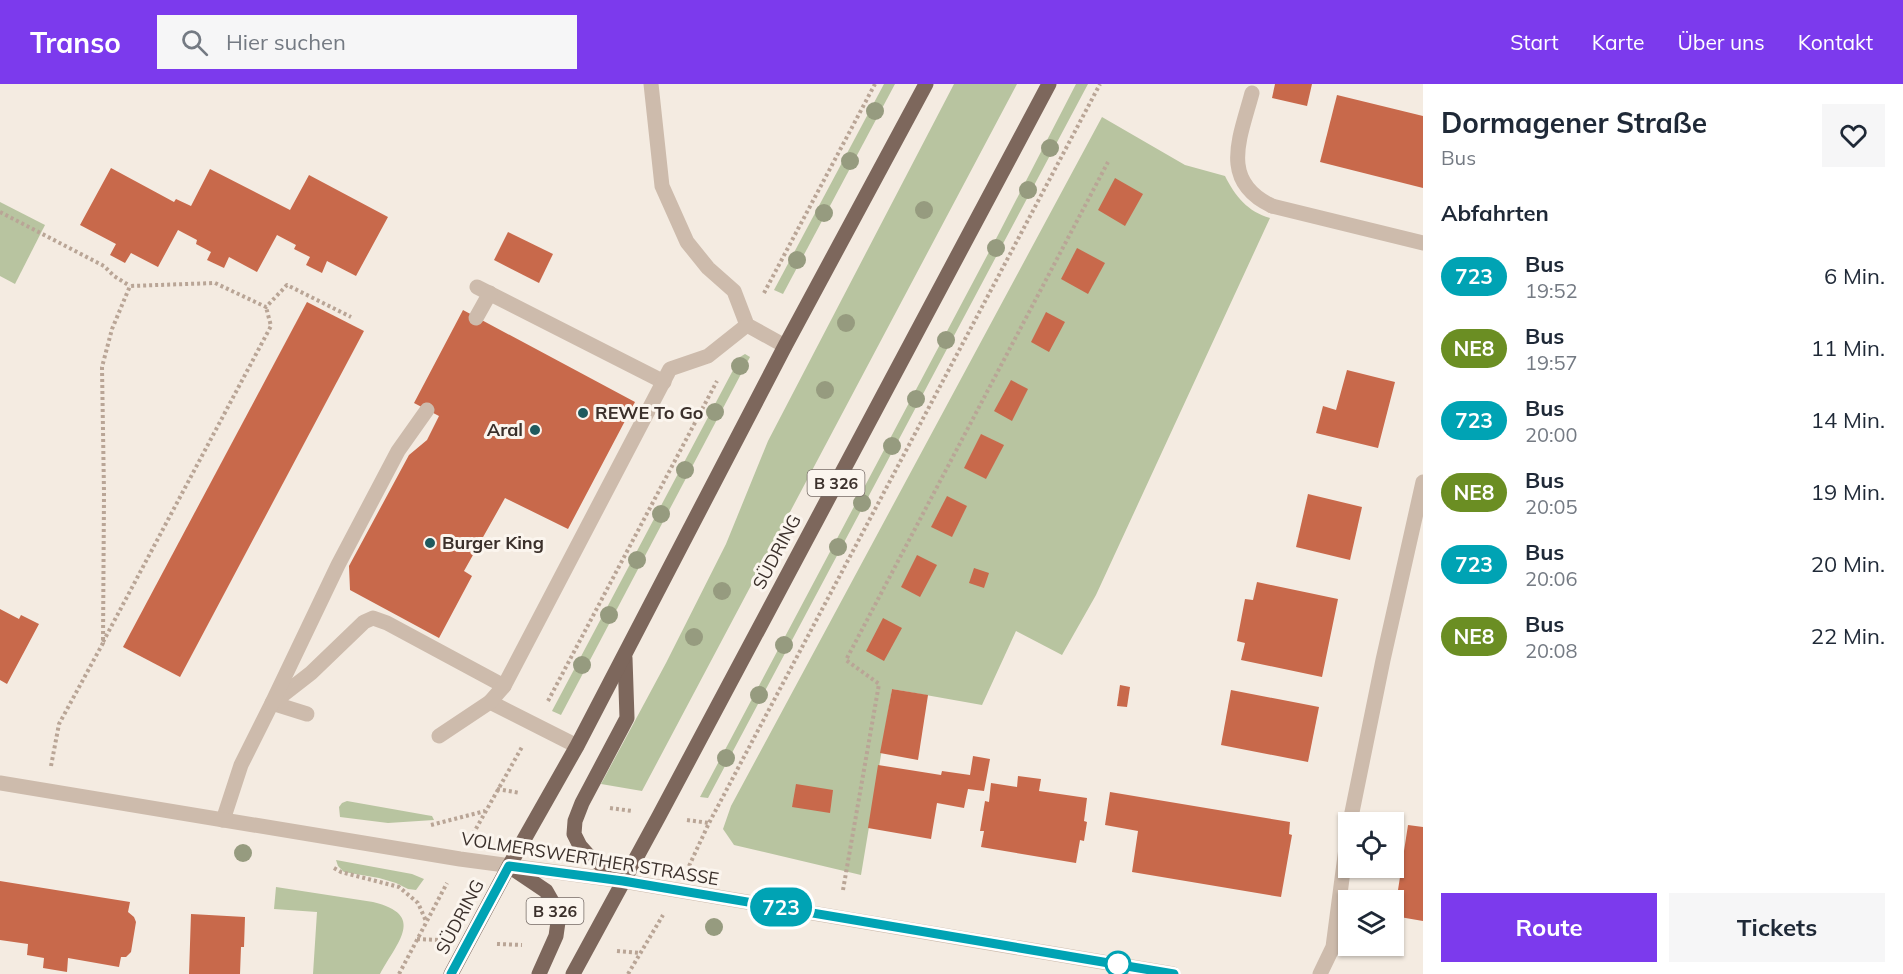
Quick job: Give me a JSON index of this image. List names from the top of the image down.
{
  "streets": {
    "main road": ["B 326", "SÜDRING"],
    "street": ["VOLMERSWERTHER STRASSE"]
  },
  "crossings": [
    ["B 326", "SÜDRING"],
    ["B 326", "VOLMERSWERTHER STRASSE"],
    ["SÜDRING", "VOLMERSWERTHER STRASSE"]
  ],
  "places": ["REWE To Go", "Aral", "Burger King"],
  "lines": ["bus line 723"],
  "page": {
    "header": "Transo",
    "search": "Hier suchen",
    "nav": [
      "Start",
      "Karte",
      "Über uns",
      "Kontakt"
    ],
    "on_map": "723",
    "heading": [
      ["Dormagener Straße", "Bus"],
      "Abfahrten"
    ],
    "list": [
      {
        "mark": "723",
        "name": "Bus",
        "note": "19:52",
        "value": "6 Min."
      },
      {
        "mark": "NE8",
        "name": "Bus",
        "note": "19:57",
        "value": "11 Min."
      },
      {
        "mark": "723",
        "name": "Bus",
        "note": "20:00",
        "value": "14 Min."
      },
      {
        "mark": "NE8",
        "name": "Bus",
        "note": "20:05",
        "value": "19 Min."
      },
      {
        "mark": "723",
        "name": "Bus",
        "note": "20:06",
        "value": "20 Min."
      },
      {
        "mark": "NE8",
        "name": "Bus",
        "note": "20:08",
        "value": "22 Min."
      }
    ],
    "buttons": ["Route", "Tickets"]
  }
}
